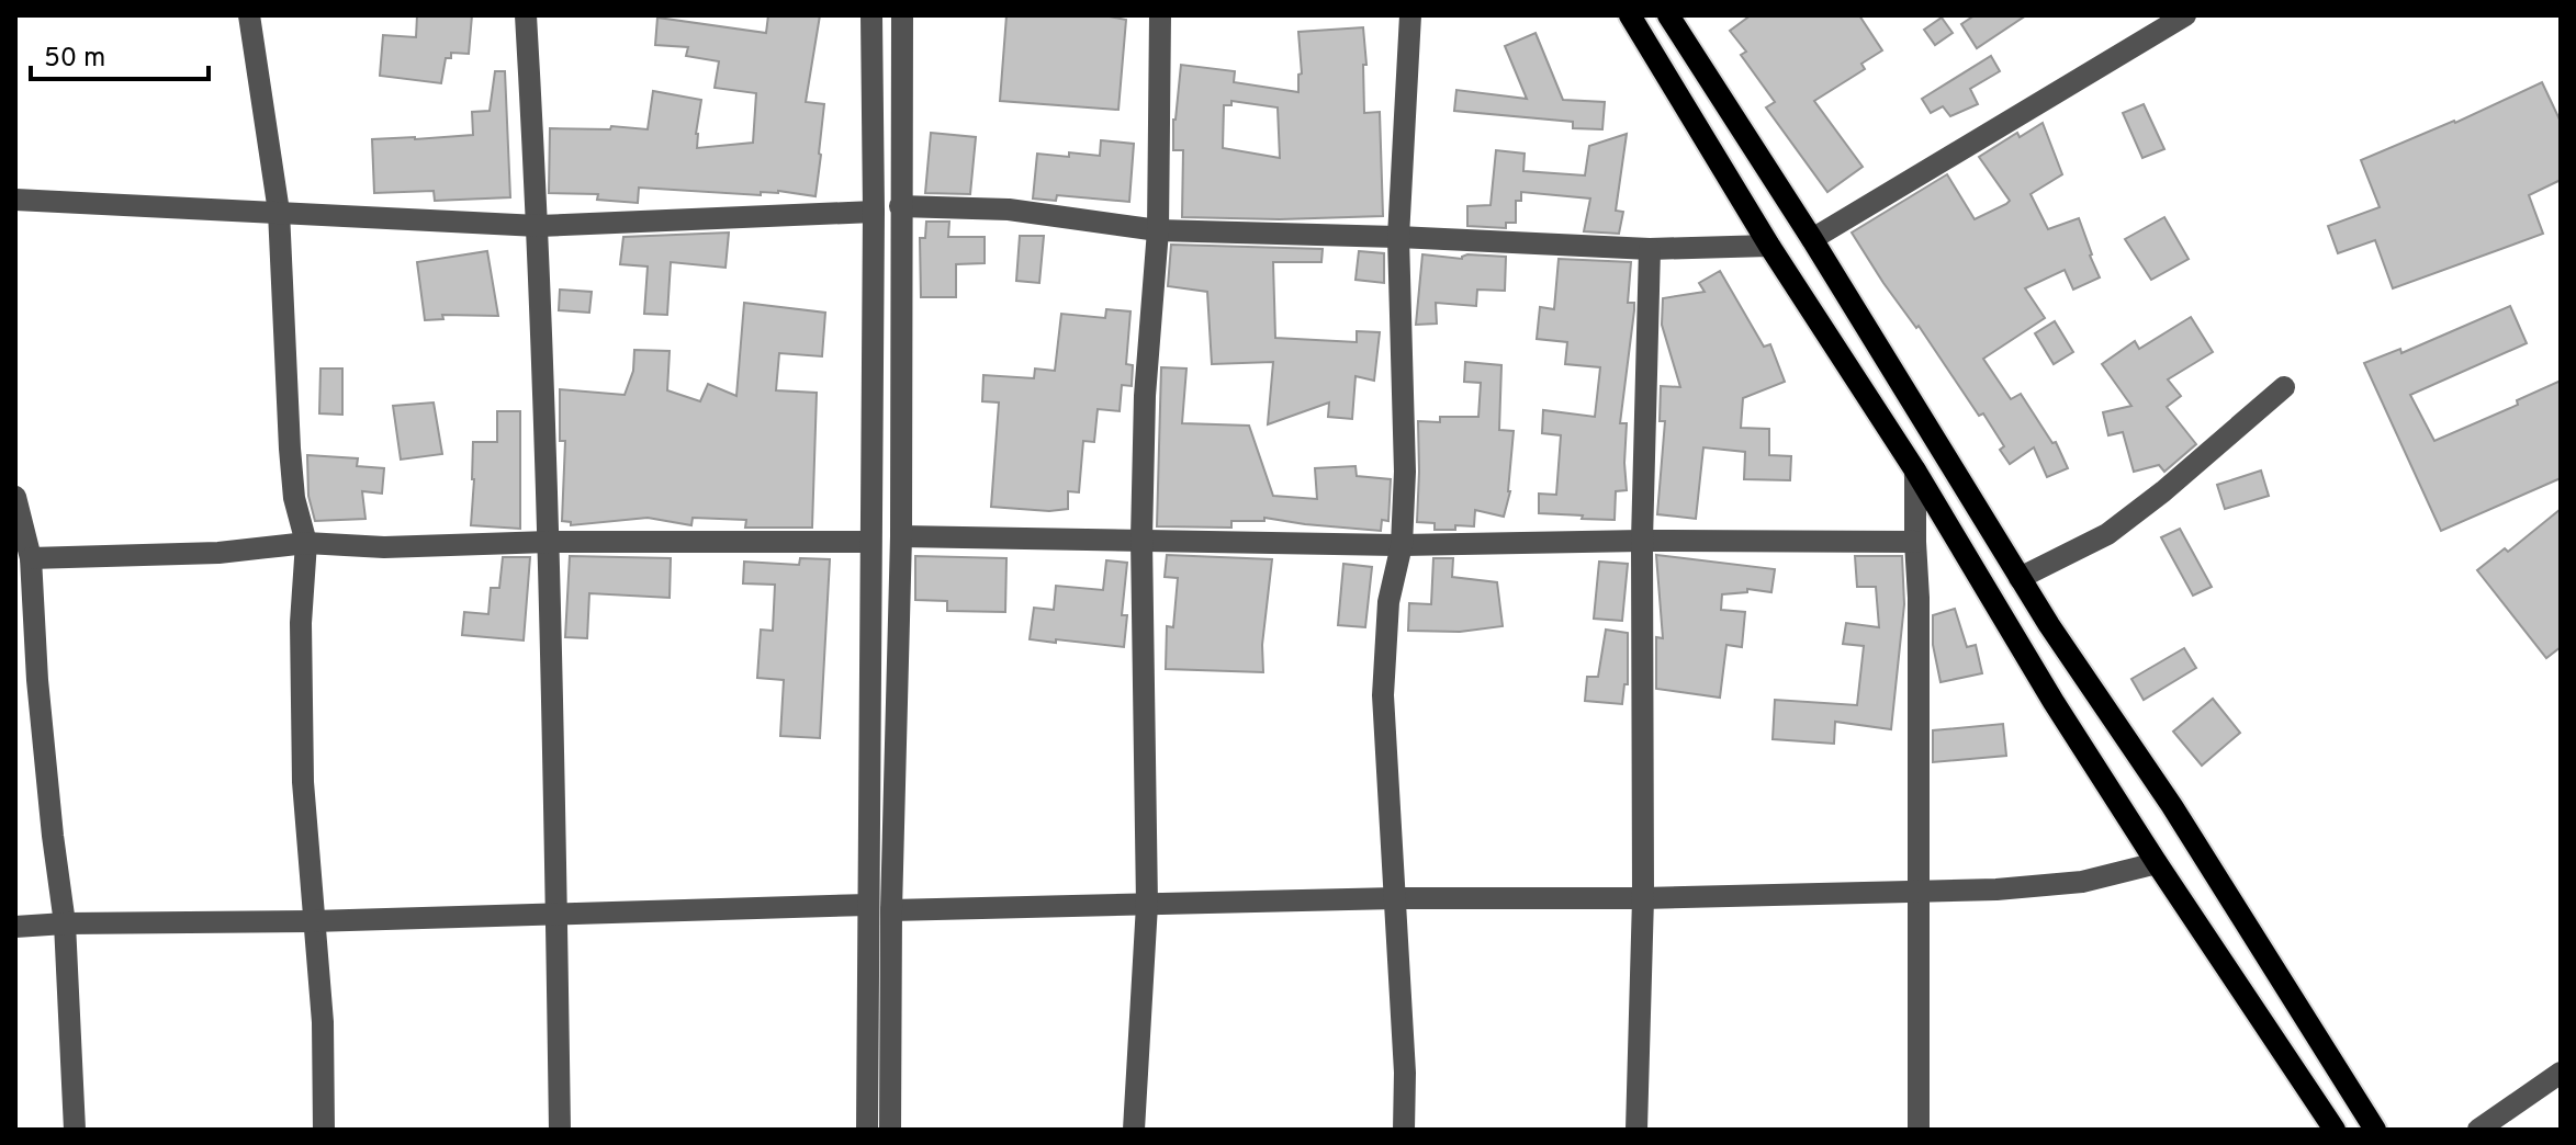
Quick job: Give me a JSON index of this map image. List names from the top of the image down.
{
  "scale_bar": "50 m"
}
